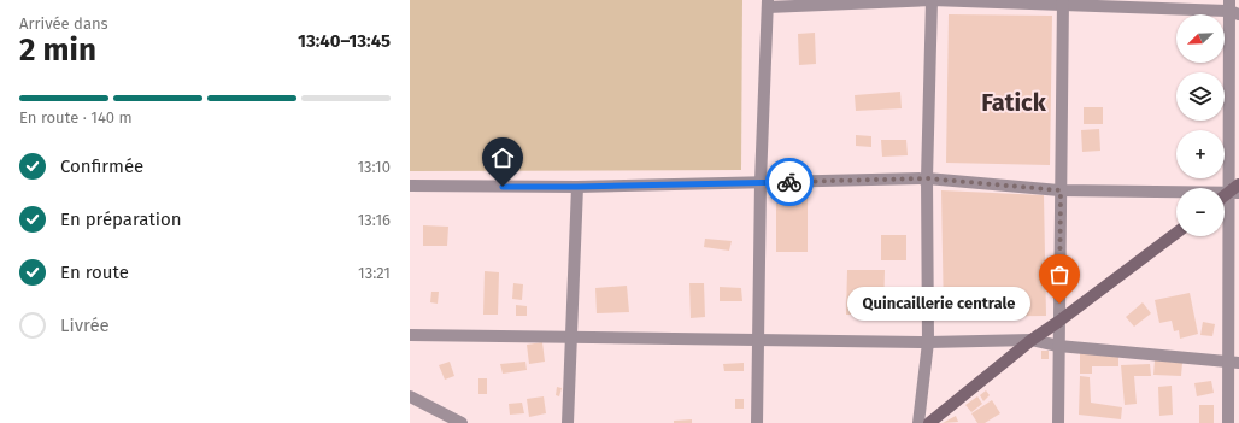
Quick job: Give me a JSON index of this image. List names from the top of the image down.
{
  "districts": ["Fatick"],
  "places": ["Quincaillerie centrale"],
  "north": "bottom left",
  "page": {
    "heading": ["2 min", "Arrivée dans", "13:40–13:45"],
    "map_buttons": ["+", "−"],
    "bar": "En route · 140 m",
    "list": [
      ["Confirmée", "13:10"],
      ["En préparation", "13:16"],
      ["En route", "13:21"],
      "Livrée"
    ],
    "bubble": "Quincaillerie centrale"
  }
}
